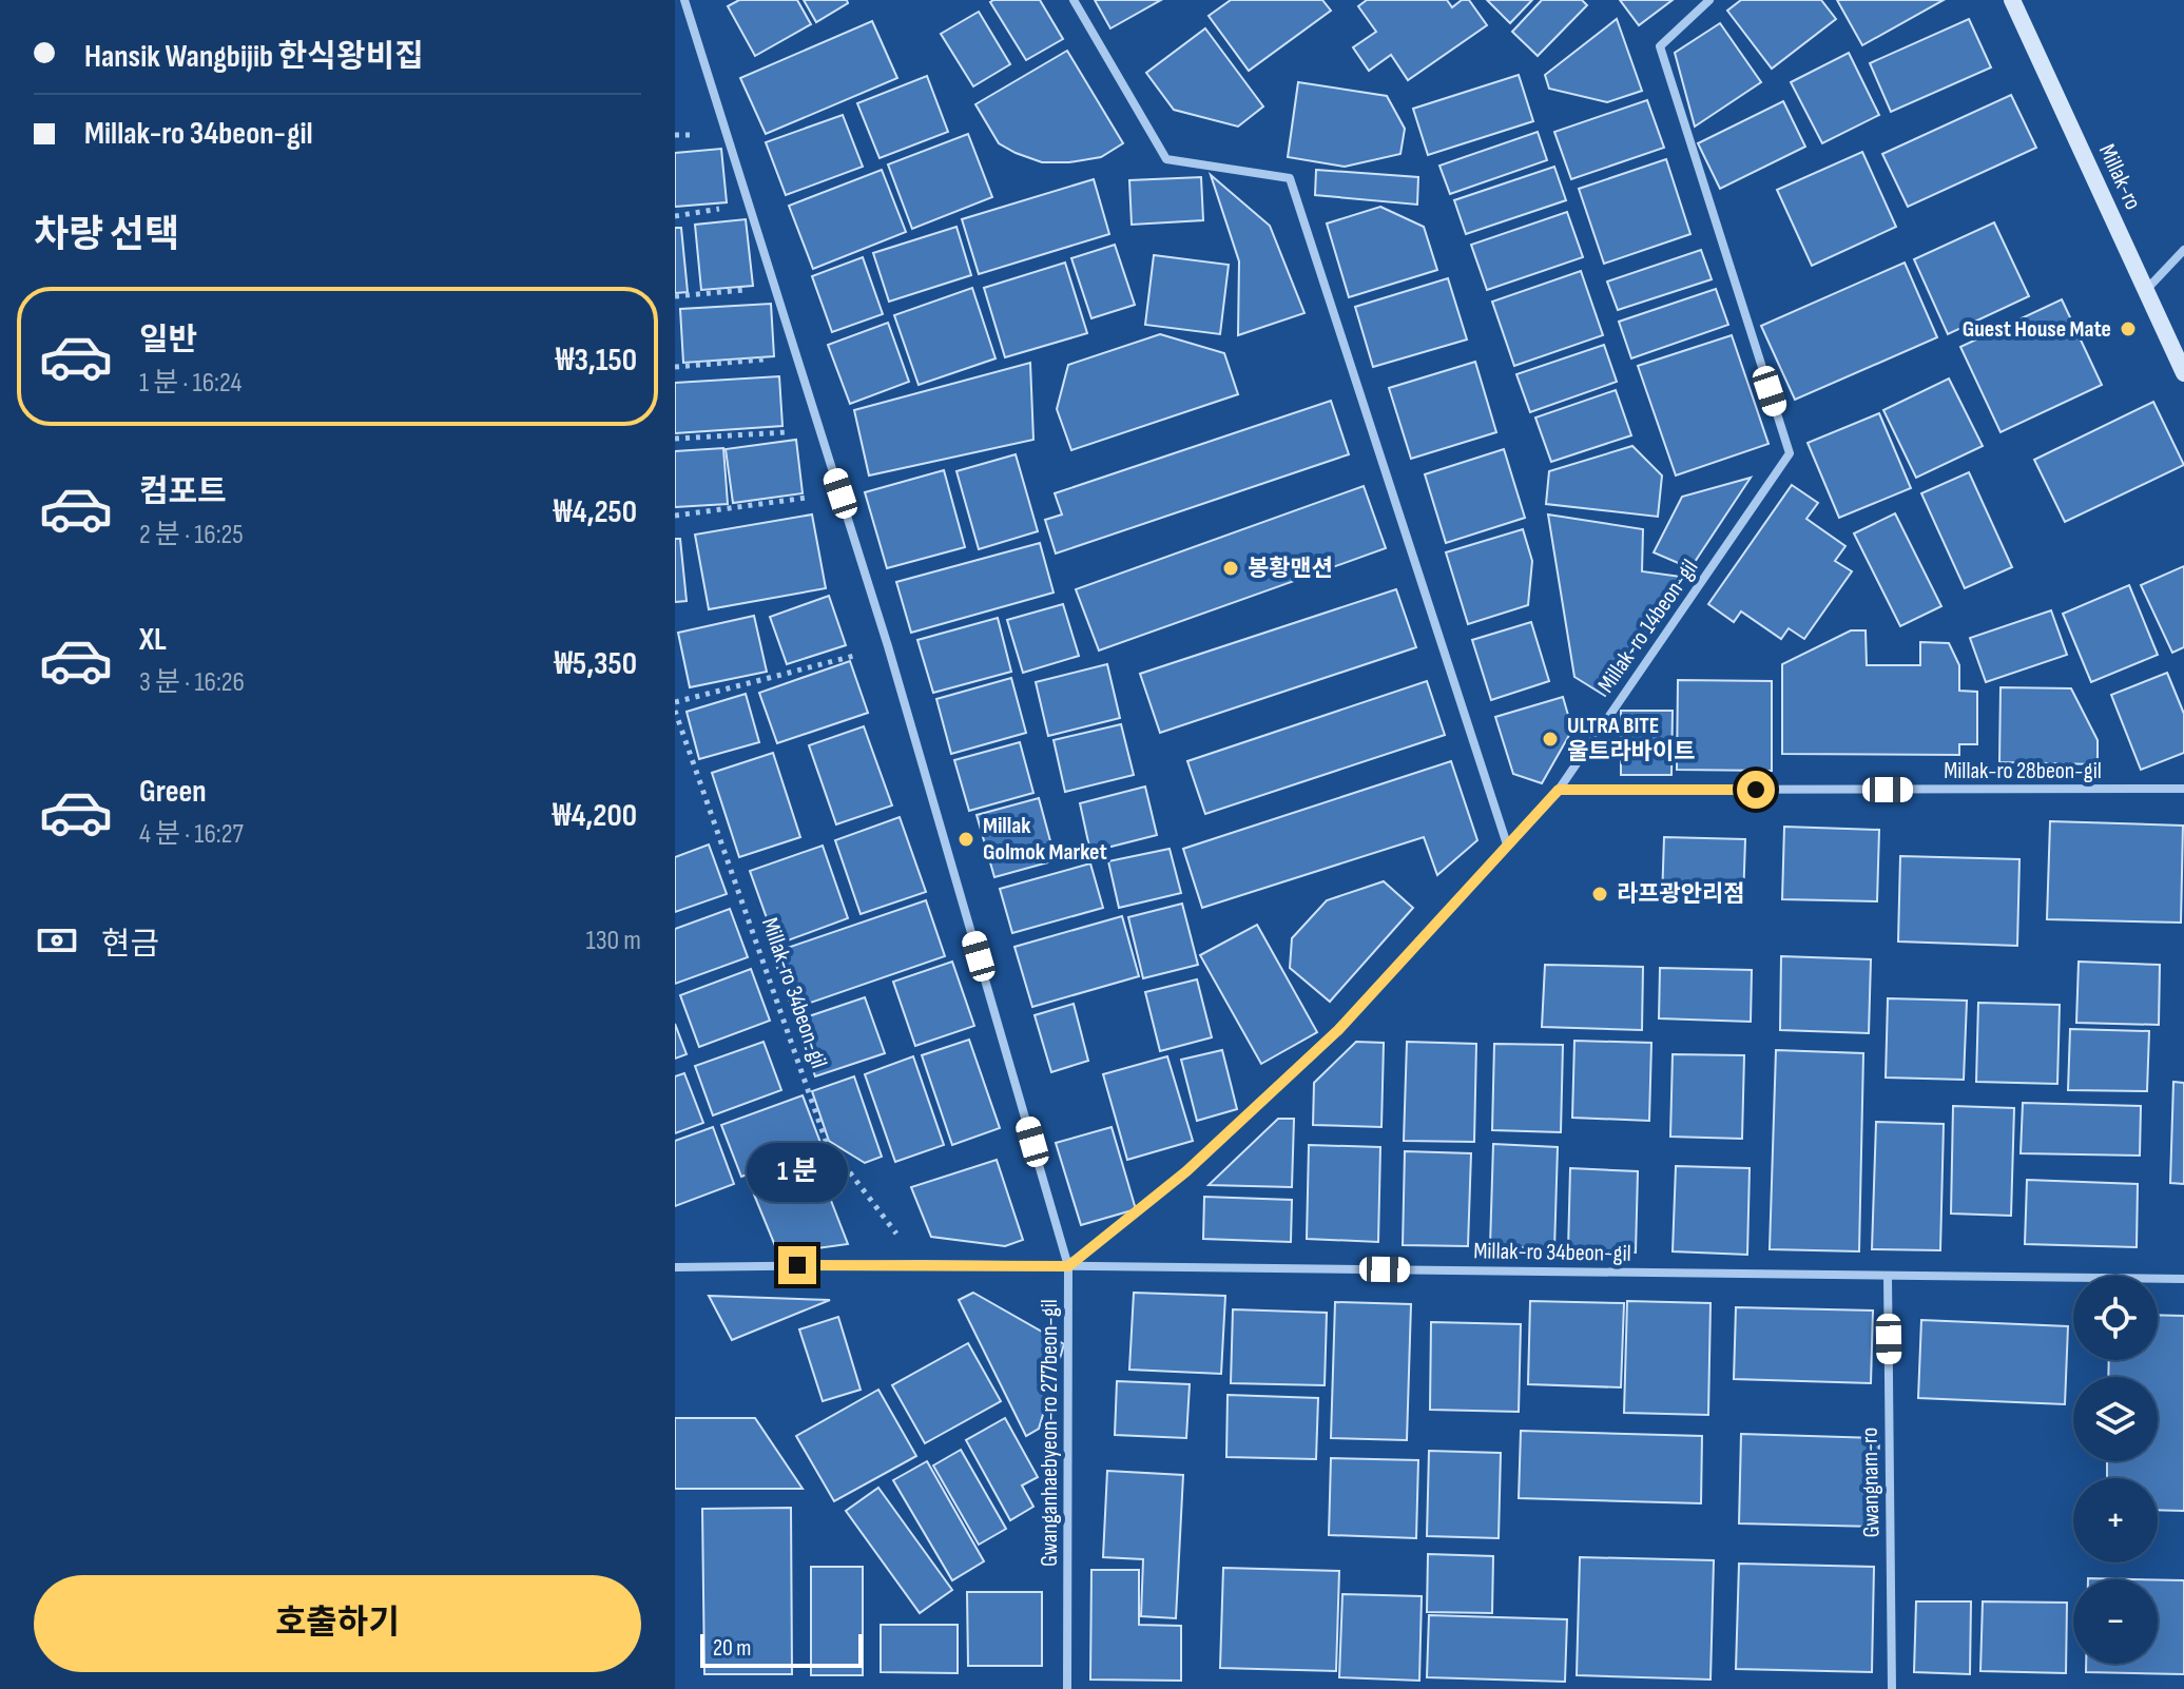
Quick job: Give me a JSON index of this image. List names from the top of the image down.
{
  "streets": {
    "street": [
      "Millak-ro",
      "Millak-ro 14beon-gil",
      "Millak-ro 28beon-gil",
      "Millak-ro 34beon-gil",
      "Gwanganhaebyeon-ro 277beon-gil",
      "Gwangnam-ro"
    ]
  },
  "crossings": [
    ["Millak-ro 14beon-gil", "Millak-ro 28beon-gil"],
    ["Millak-ro 14beon-gil", "Millak-ro 34beon-gil"],
    ["Millak-ro 14beon-gil", "Gwanganhaebyeon-ro 277beon-gil"],
    ["Millak-ro 34beon-gil", "Gwanganhaebyeon-ro 277beon-gil"],
    ["Millak-ro 34beon-gil", "Gwangnam-ro"]
  ],
  "places": [
    "Guest House Mate",
    "봉황맨션",
    "ULTRA BITE 울트라바이트",
    "Millak Golmok Market",
    "라프광안리점"
  ],
  "scale_bar": "20 m",
  "page": {
    "banner": ["Hansik Wangbijib 한식왕비집", "Millak-ro 34beon-gil"],
    "heading": "차량 선택",
    "list": [
      {
        "name": "일반",
        "note": "1 분 · 16:24",
        "value": "₩3,150"
      },
      {
        "name": "컴포트",
        "note": "2 분 · 16:25",
        "value": "₩4,250"
      },
      {
        "name": "XL",
        "note": "3 분 · 16:26",
        "value": "₩5,350"
      },
      {
        "name": "Green",
        "note": "4 분 · 16:27",
        "value": "₩4,200"
      }
    ],
    "pay": ["현금", "130 m"],
    "bubble": "1 분",
    "map_buttons": ["+", "−"],
    "buttons": "호출하기",
    "scale": "20 m"
  }
}
